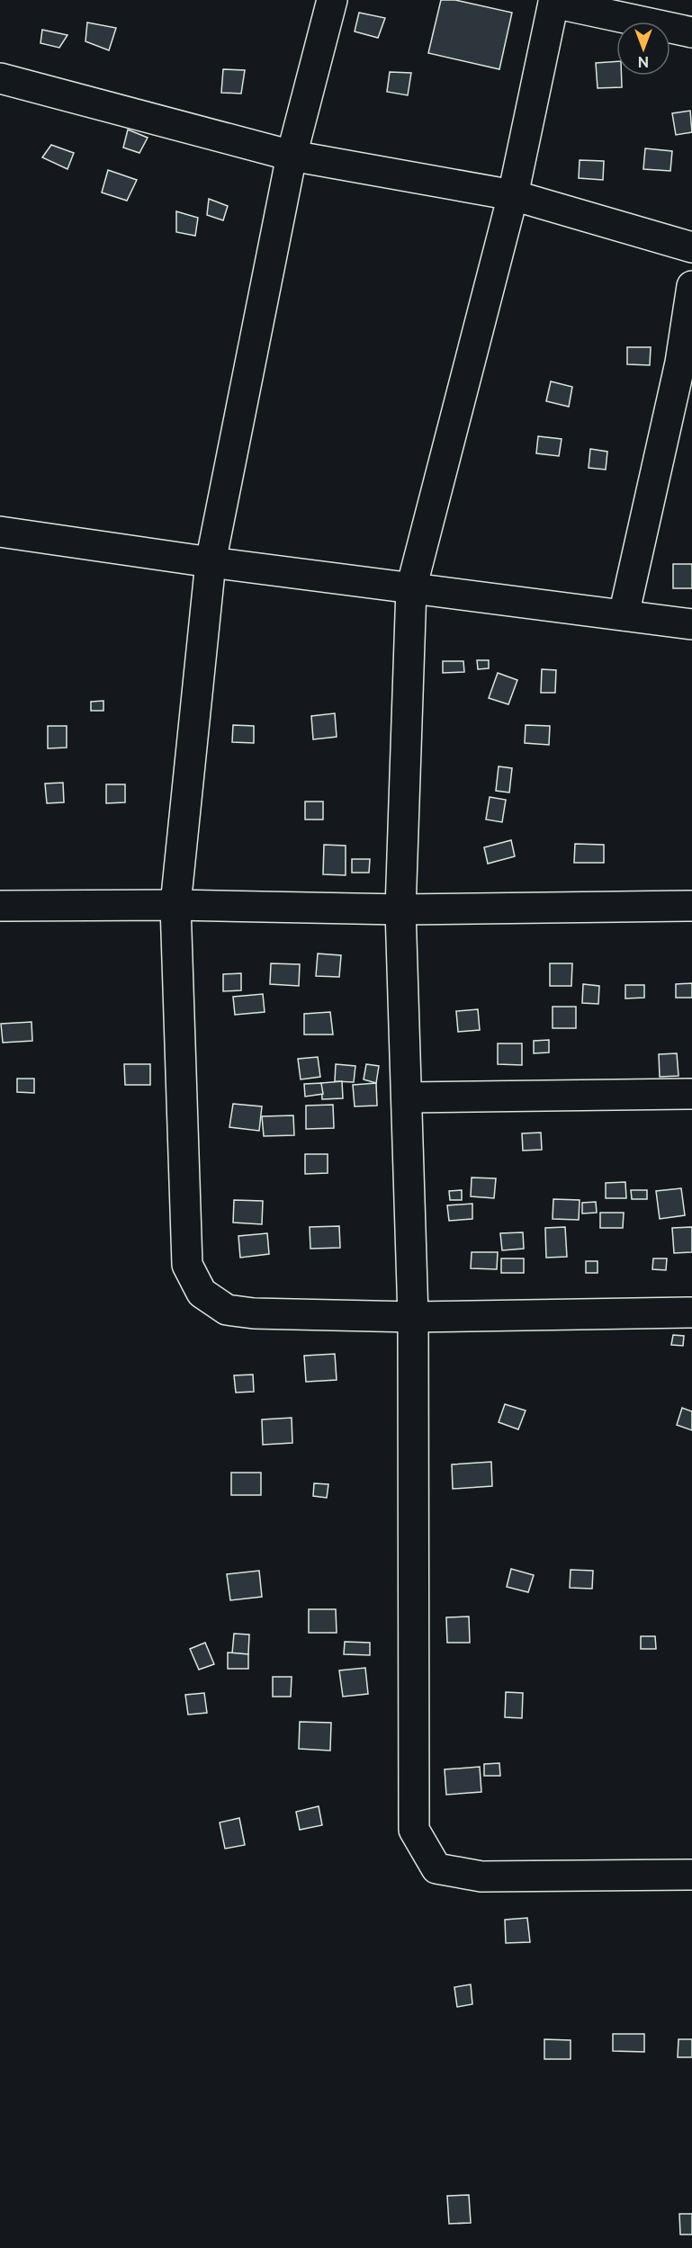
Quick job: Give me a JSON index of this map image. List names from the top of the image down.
{
  "north": "bottom"
}
